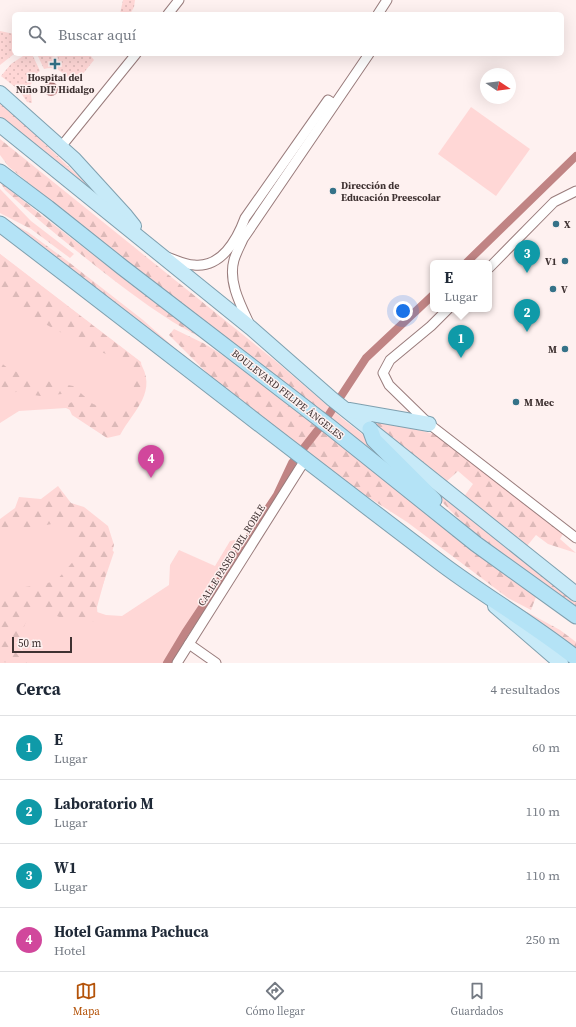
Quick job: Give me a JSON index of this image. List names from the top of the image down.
{
  "streets": {
    "highway": ["BOULEVARD FELIPE ÁNGELES"],
    "street": ["CALLE PASEO DEL ROBLE"]
  },
  "places": {
    "health": ["Hospital del Niño DIF Hidalgo"],
    "other": [
      "Dirección de Educación Preescolar",
      "X",
      "V1",
      "V",
      "M",
      "M Mec"
    ]
  },
  "scale_bar": "50 m",
  "north": "right",
  "page": {
    "search": "Buscar aquí",
    "pins": [
      "3",
      "2",
      "1",
      "4"
    ],
    "popup": ["E", "Lugar"],
    "scale": "50 m",
    "heading": ["Cerca", "4 resultados"],
    "list": [
      {
        "mark": "1",
        "name": "E",
        "note": "Lugar",
        "value": "60 m"
      },
      {
        "mark": "2",
        "name": "Laboratorio M",
        "note": "Lugar",
        "value": "110 m"
      },
      {
        "mark": "3",
        "name": "W1",
        "note": "Lugar",
        "value": "110 m"
      },
      {
        "mark": "4",
        "name": "Hotel Gamma Pachuca",
        "note": "Hotel",
        "value": "250 m"
      }
    ],
    "nav": ["Mapa", "Cómo llegar", "Guardados"]
  }
}
